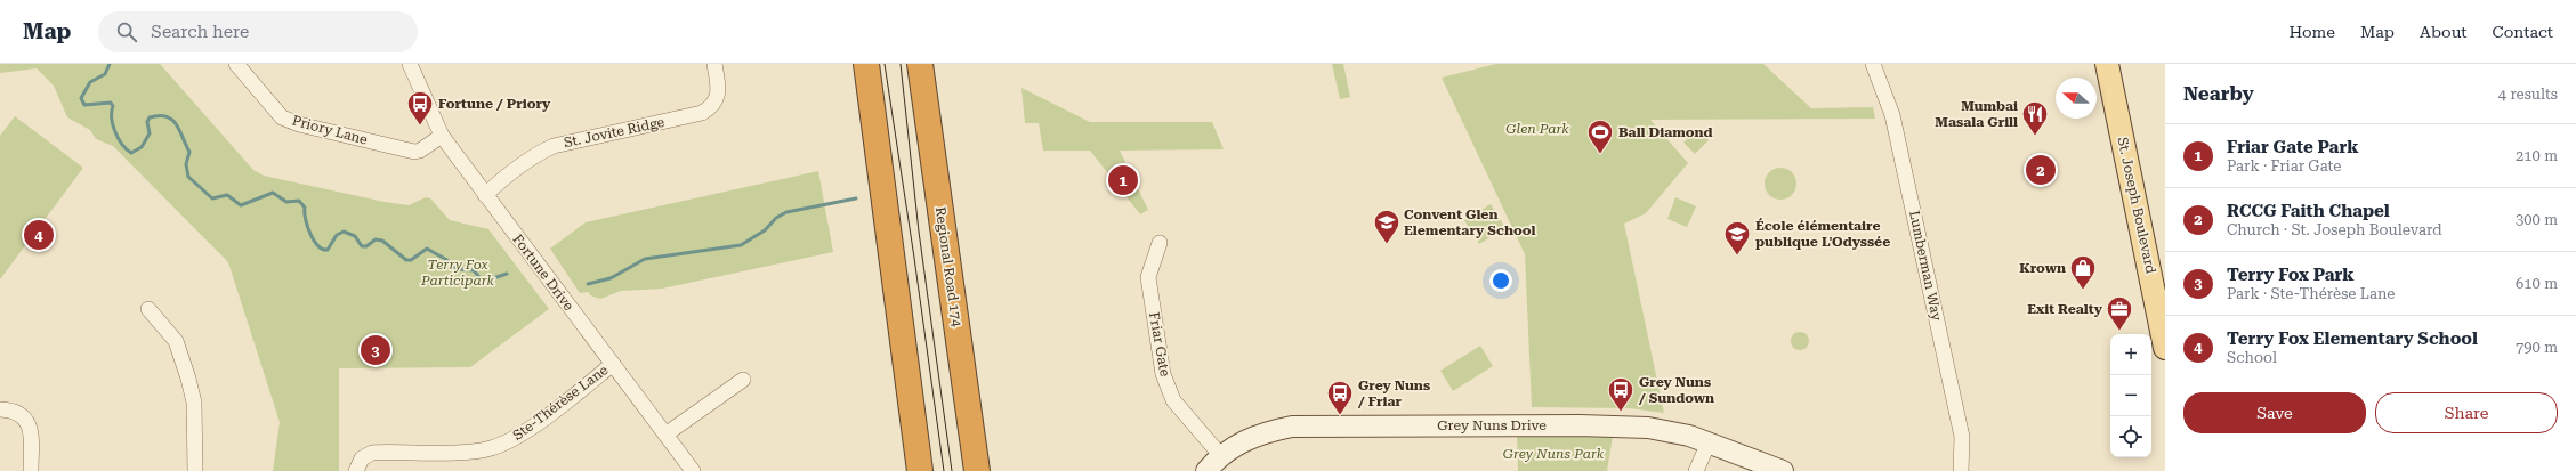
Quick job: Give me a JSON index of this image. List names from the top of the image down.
{
  "streets": {
    "highway": ["Regional Road 174"],
    "main road": ["St. Joseph Boulevard"],
    "street": [
      "Priory Lane",
      "St. Jovite Ridge",
      "Lumberman Way",
      "Fortune Drive",
      "Friar Gate",
      "Ste-Thérèse Lane",
      "Grey Nuns Drive"
    ]
  },
  "crossings": [
    ["Priory Lane", "Fortune Drive"],
    ["St. Jovite Ridge", "Fortune Drive"],
    ["Fortune Drive", "Ste-Thérèse Lane"],
    ["Friar Gate", "Grey Nuns Drive"]
  ],
  "parks": ["Glen Park", "Terry Fox Participark", "Grey Nuns Park"],
  "places": {
    "bus stop": ["Fortune / Priory", "Grey Nuns / Sundown", "Grey Nuns / Friar"],
    "restaurant": ["Mumbai Masala Grill"],
    "sports": ["Ball Diamond"],
    "school or university": ["Convent Glen Elementary School", "École élémentaire publique L'Odyssée"],
    "shop": ["Krown"],
    "office": ["Exit Realty"]
  },
  "north": "left",
  "page": {
    "header": "Map",
    "search": "Search here",
    "nav": [
      "Home",
      "Map",
      "About",
      "Contact"
    ],
    "heading": ["Nearby", "4 results"],
    "list": [
      {
        "mark": "1",
        "name": "Friar Gate Park",
        "note": "Park · Friar Gate",
        "value": "210 m"
      },
      {
        "mark": "2",
        "name": "RCCG Faith Chapel",
        "note": "Church · St. Joseph Boulevard",
        "value": "300 m"
      },
      {
        "mark": "3",
        "name": "Terry Fox Park",
        "note": "Park · Ste-Thérèse Lane",
        "value": "610 m"
      },
      {
        "mark": "4",
        "name": "Terry Fox Elementary School",
        "note": "School",
        "value": "790 m"
      }
    ],
    "pins": [
      "2",
      "1",
      "4",
      "3"
    ],
    "map_buttons": ["+", "−"],
    "buttons": ["Save", "Share"]
  }
}
